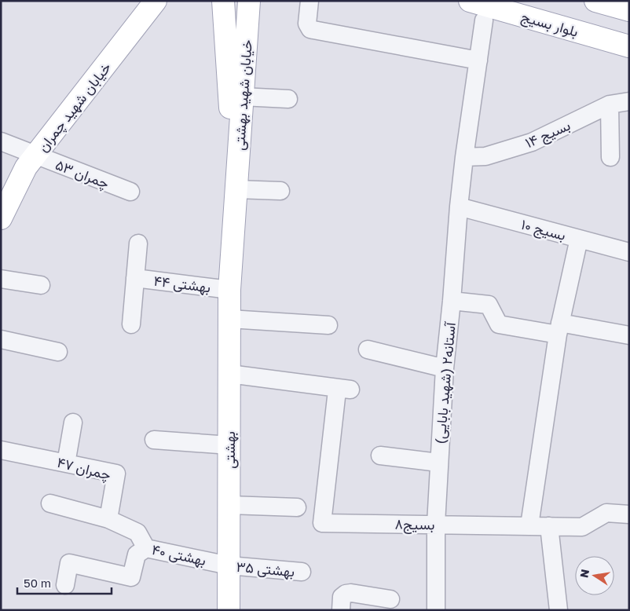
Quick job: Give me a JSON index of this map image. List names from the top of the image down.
{
  "streets": {
    "main road": [
      "بلوار بسیج",
      "خیابان شهید بهشتی",
      "خیابان شهید چمران",
      "بهشتی"
    ],
    "street": [
      "بسیج ۱۴",
      "چمران ۵۳",
      "بسیج ۱۰",
      "بهشتی ۴۴",
      "آستانه۲ (شهید بابایی)",
      "چمران ۴۷",
      "بسیج۸",
      "بهشتی ۴۰",
      "بهشتی ۳۵"
    ]
  },
  "crossings": [
    ["خیابان شهید بهشتی", "بهشتی ۴۴"],
    ["خیابان شهید بهشتی", "بهشتی"],
    ["خیابان شهید چمران", "چمران ۵۳"],
    ["بسیج ۱۴", "آستانه۲ (شهید بابایی)"],
    ["بسیج ۱۰", "آستانه۲ (شهید بابایی)"],
    ["بهشتی ۴۴", "بهشتی"],
    ["آستانه۲ (شهید بابایی)", "بسیج۸"],
    ["بهشتی", "بسیج۸"],
    ["بهشتی", "بهشتی ۴۰"],
    ["بهشتی", "بهشتی ۳۵"],
    ["چمران ۴۷", "بهشتی ۴۰"],
    ["بهشتی ۴۰", "بهشتی ۳۵"]
  ],
  "scale_bar": "50 m",
  "north": "left"
}
